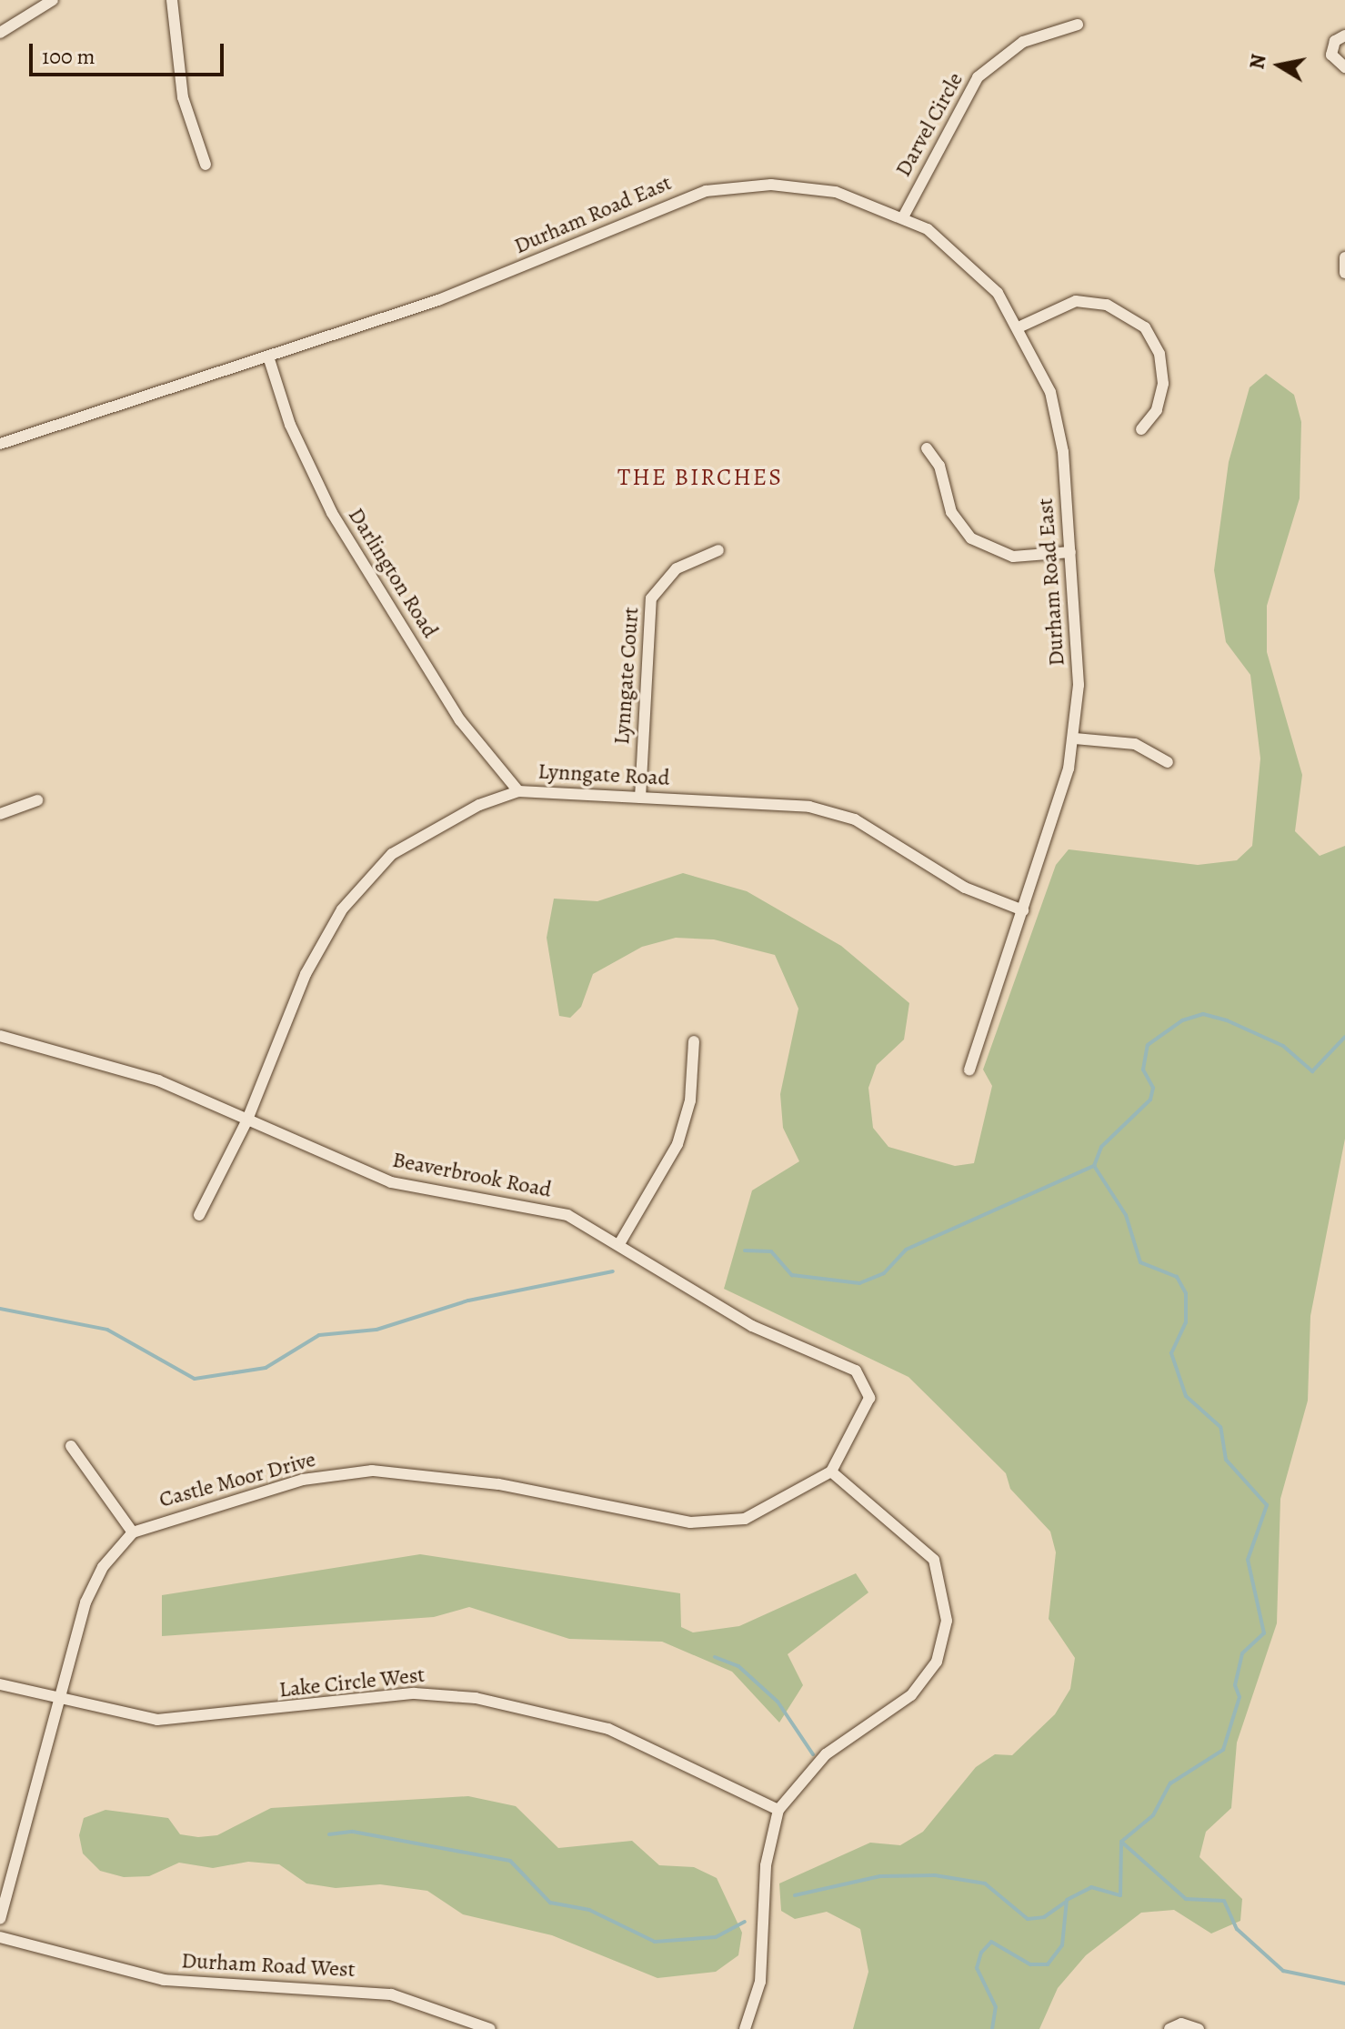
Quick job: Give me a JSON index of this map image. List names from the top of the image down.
{
  "streets": {
    "street": [
      "Darvel Circle",
      "Durham Road East",
      "Darlington Road",
      "Lynngate Court",
      "Lynngate Road",
      "Beaverbrook Road",
      "Castle Moor Drive",
      "Lake Circle West",
      "Durham Road West"
    ]
  },
  "crossings": [
    ["Darvel Circle", "Durham Road East"],
    ["Durham Road East", "Darlington Road"],
    ["Durham Road East", "Lynngate Road"],
    ["Darlington Road", "Lynngate Road"],
    ["Lynngate Court", "Lynngate Road"],
    ["Lynngate Road", "Beaverbrook Road"],
    ["Beaverbrook Road", "Castle Moor Drive"]
  ],
  "districts": ["THE BIRCHES"],
  "scale_bar": "100 m",
  "north": "left"
}
